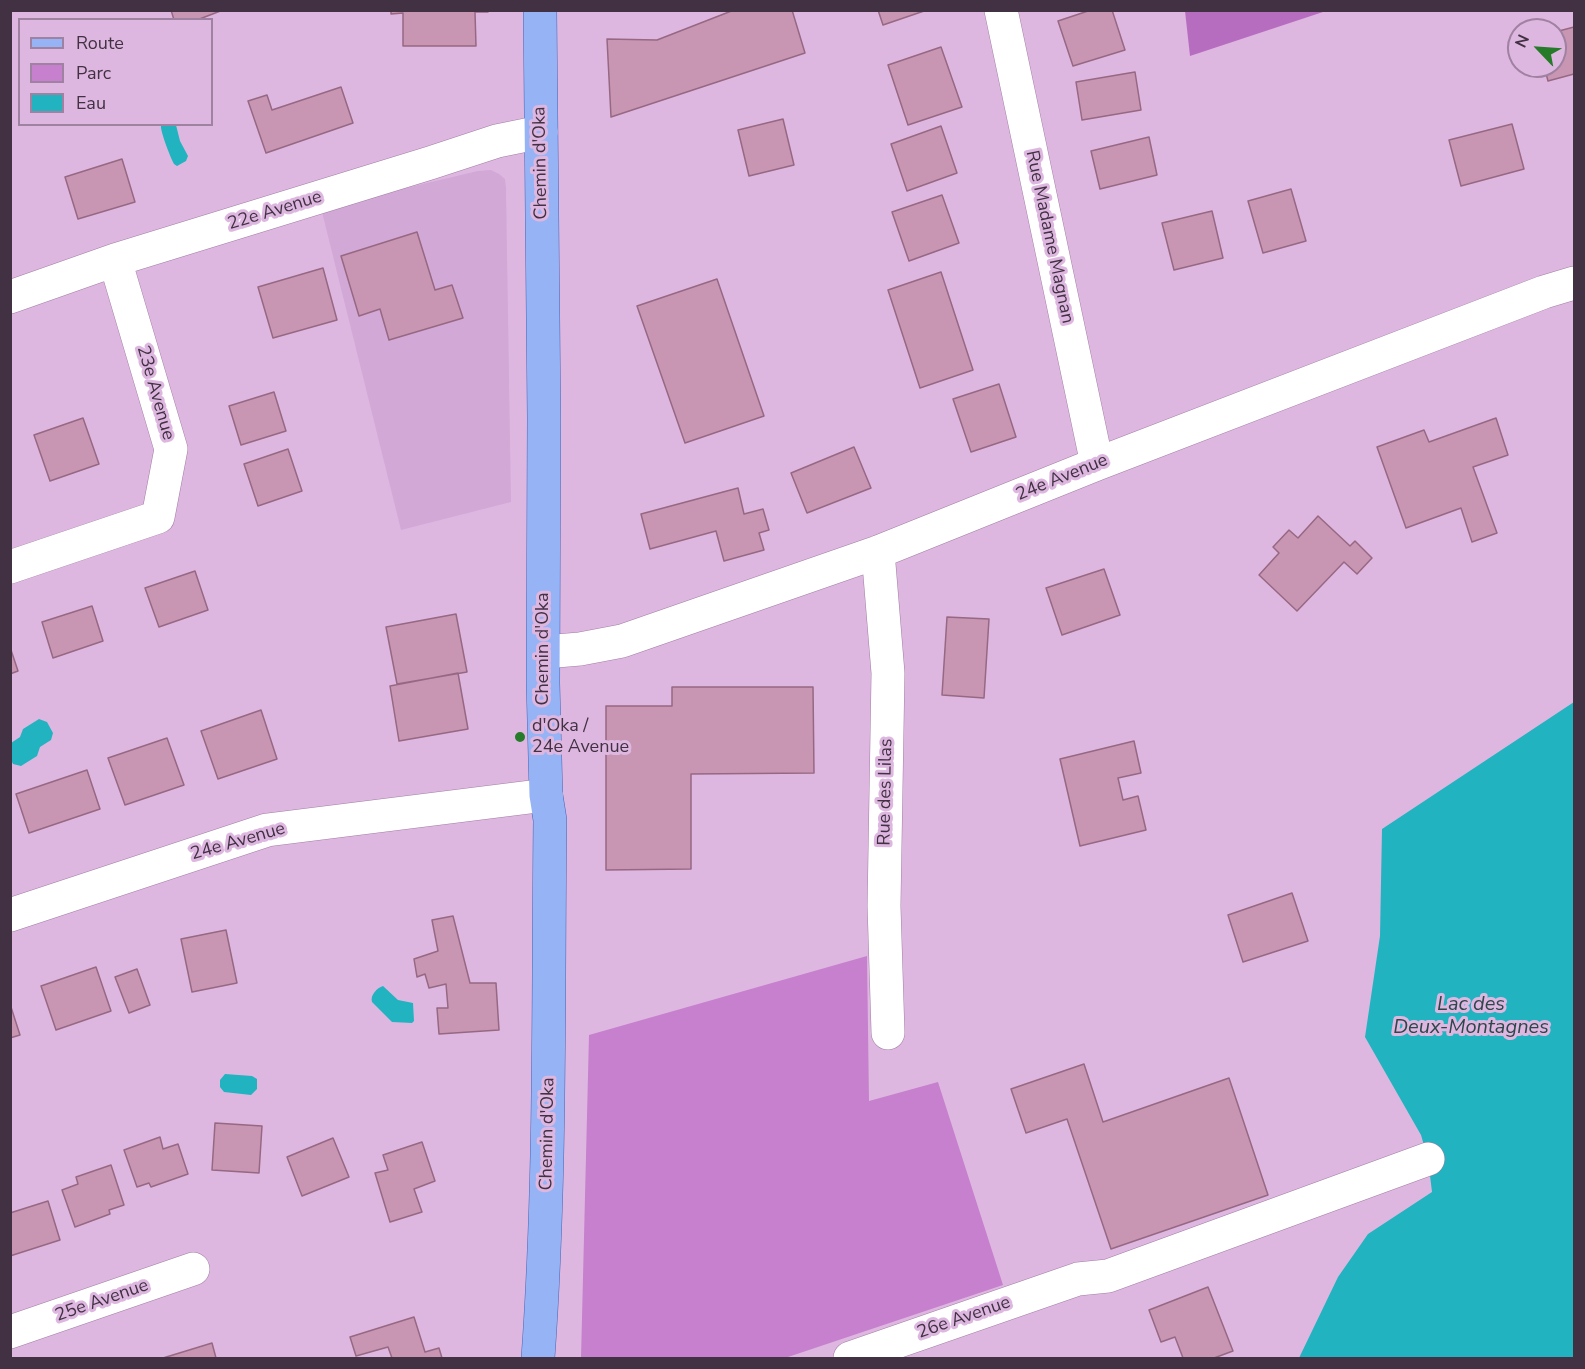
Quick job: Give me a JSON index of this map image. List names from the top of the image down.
{
  "streets": {
    "main road": ["Chemin d'Oka"],
    "street": [
      "22e Avenue",
      "Rue Madame Magnan",
      "23e Avenue",
      "24e Avenue",
      "Rue des Lilas",
      "25e Avenue",
      "26e Avenue"
    ]
  },
  "crossings": [
    ["Chemin d'Oka", "22e Avenue"],
    ["Chemin d'Oka", "24e Avenue"],
    ["22e Avenue", "23e Avenue"],
    ["Rue Madame Magnan", "24e Avenue"],
    ["24e Avenue", "Rue des Lilas"]
  ],
  "water": ["Lac des Deux-Montagnes"],
  "places": ["d'Oka / 24e Avenue"],
  "legend": ["Route", "Parc", "Eau"],
  "north": "top left"
}
